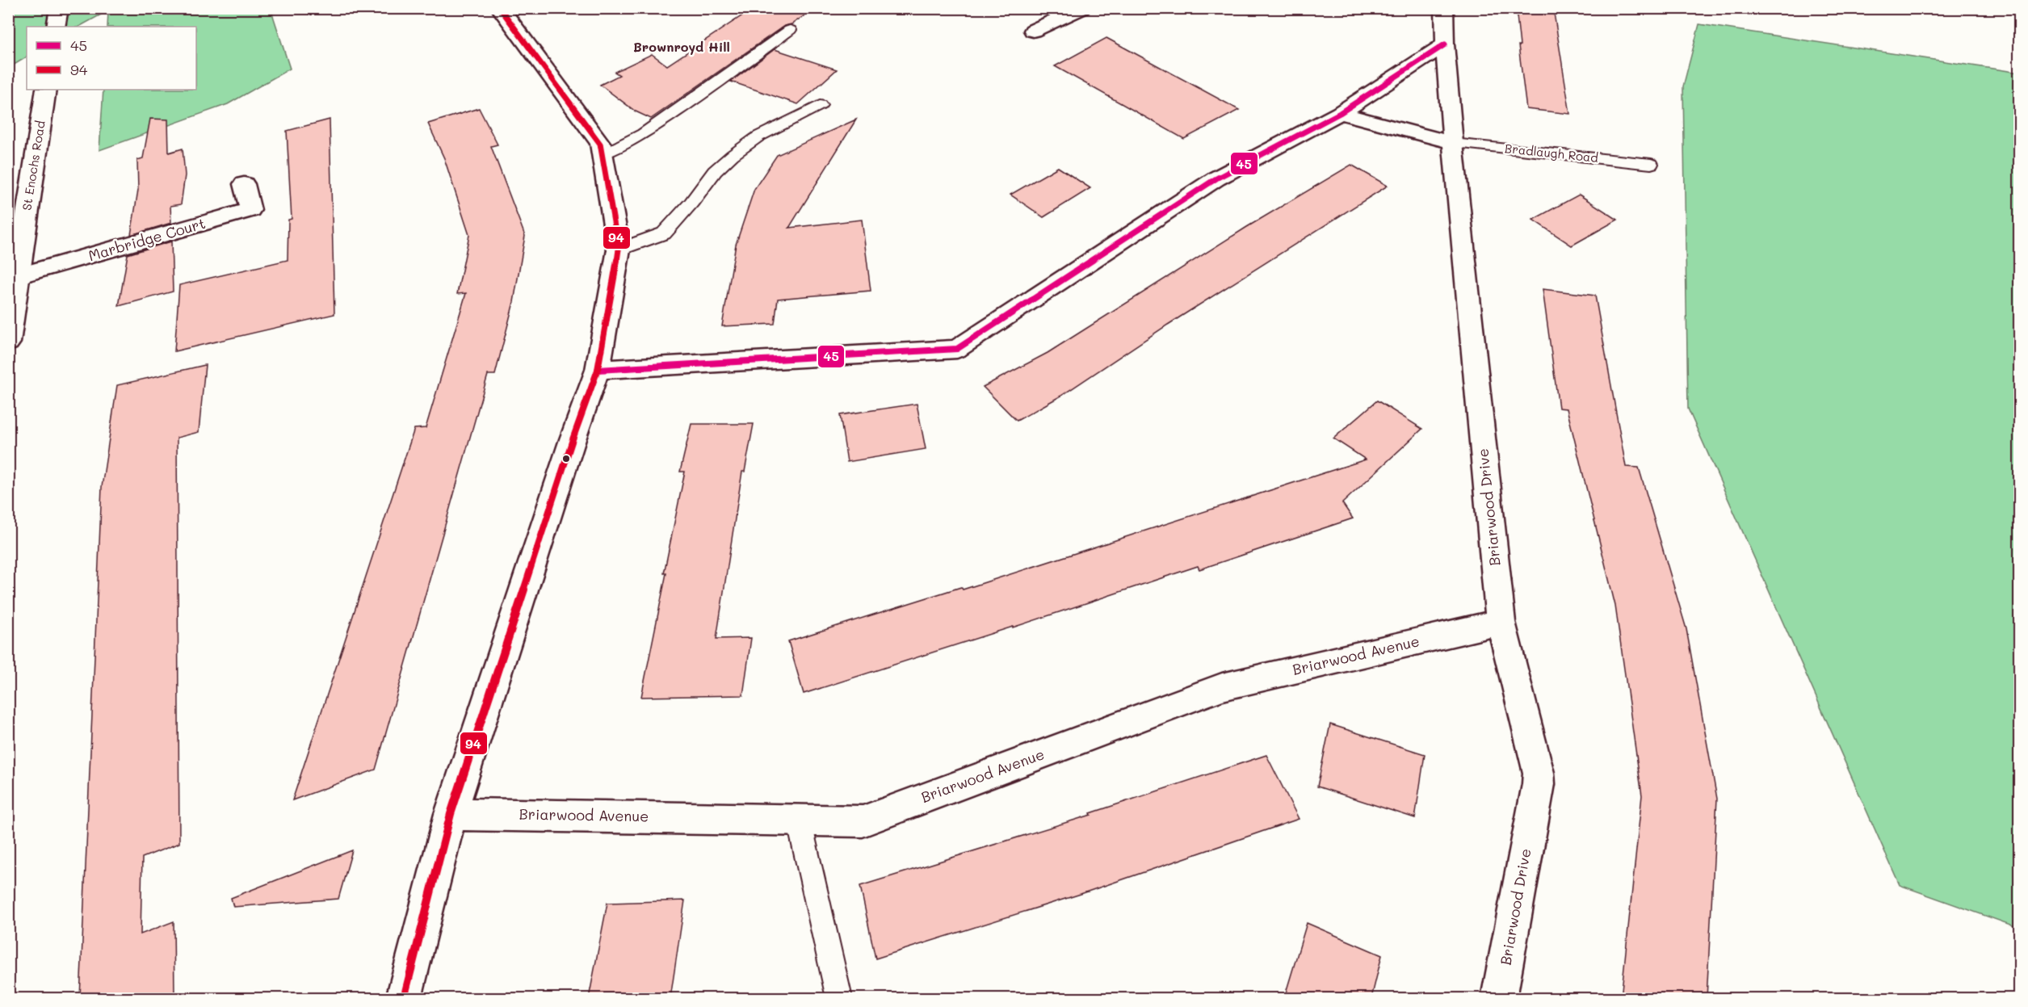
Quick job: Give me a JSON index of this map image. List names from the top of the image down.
{
  "streets": {
    "street": [
      "St Enochs Road",
      "Marbridge Court",
      "Briarwood Drive",
      "Briarwood Avenue"
    ],
    "lane": ["Bradlaugh Road"]
  },
  "crossings": [
    ["Bradlaugh Road", "Briarwood Drive"],
    ["St Enochs Road", "Marbridge Court"],
    ["Briarwood Drive", "Briarwood Avenue"]
  ],
  "districts": ["Brownroyd Hill"],
  "lines": ["transit line 94", "transit line 45"],
  "legend": ["45", "94"]
}
